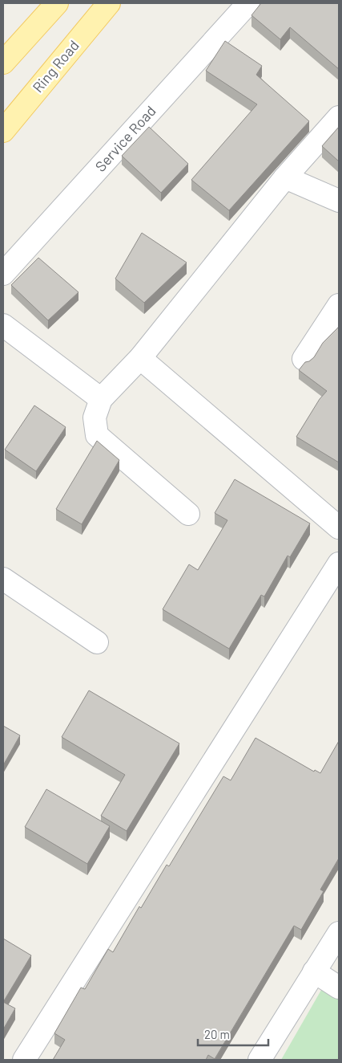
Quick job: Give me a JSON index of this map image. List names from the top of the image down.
{
  "streets": {
    "main road": ["Ring Road"],
    "street": ["Service Road"]
  },
  "scale_bar": "20 m"
}
